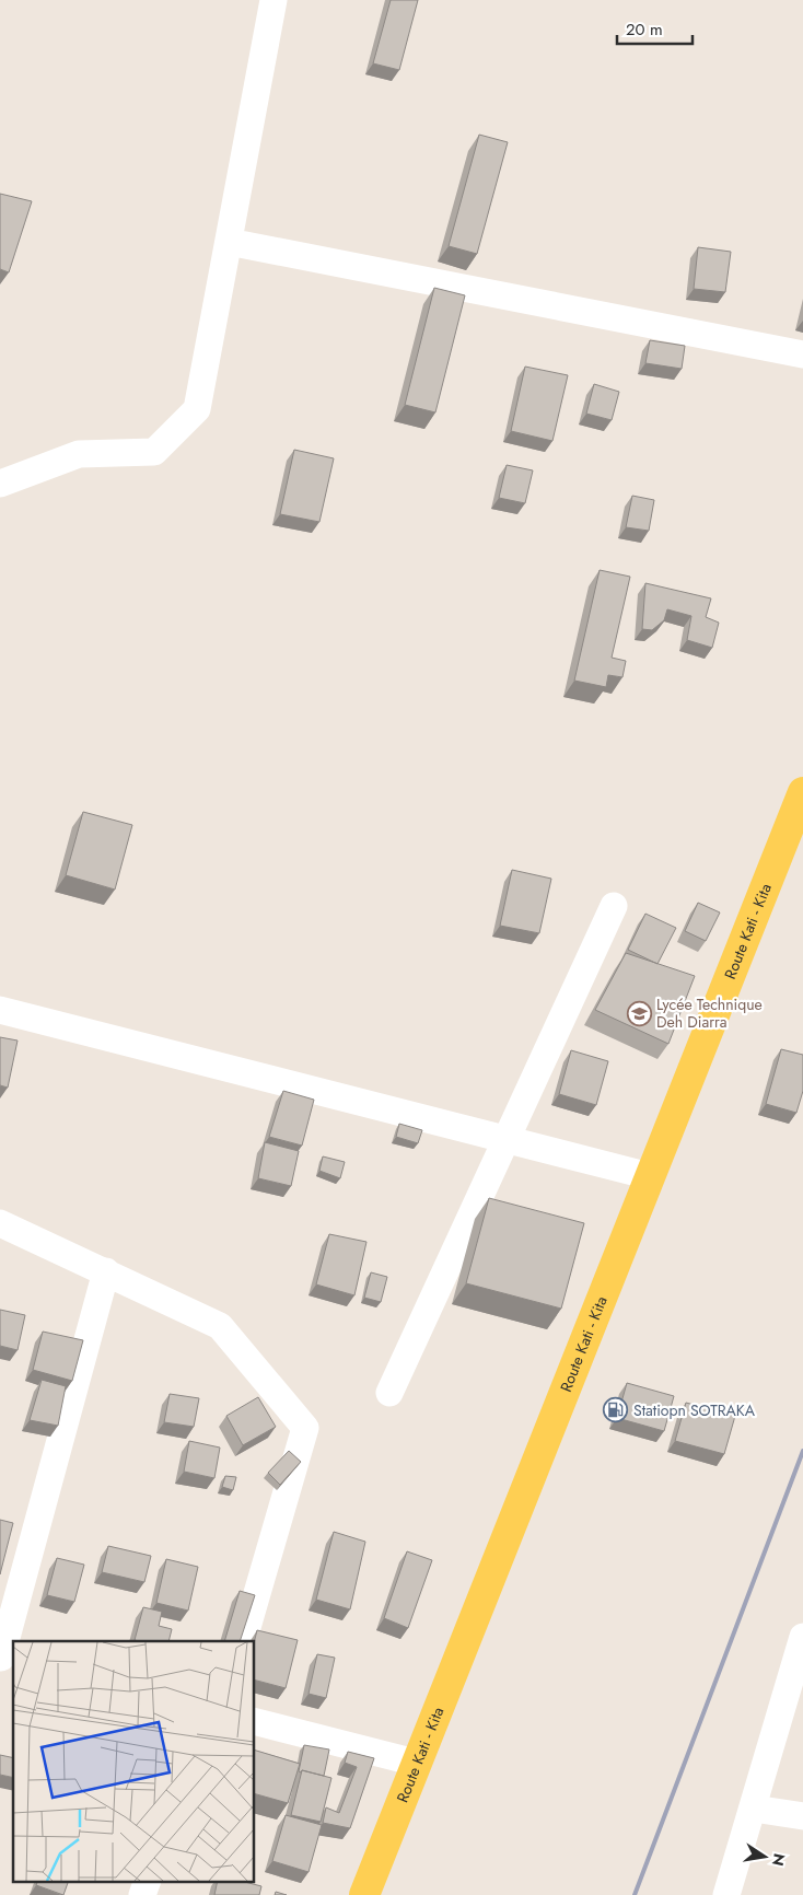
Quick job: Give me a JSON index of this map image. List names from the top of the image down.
{
  "streets": {
    "main road": ["Route Kati - Kita"]
  },
  "places": {
    "school or university": ["Lycée Technique Deh Diarra"],
    "fuel station": ["Statiopn SOTRAKA"]
  },
  "scale_bar": "20 m",
  "north": "right"
}
